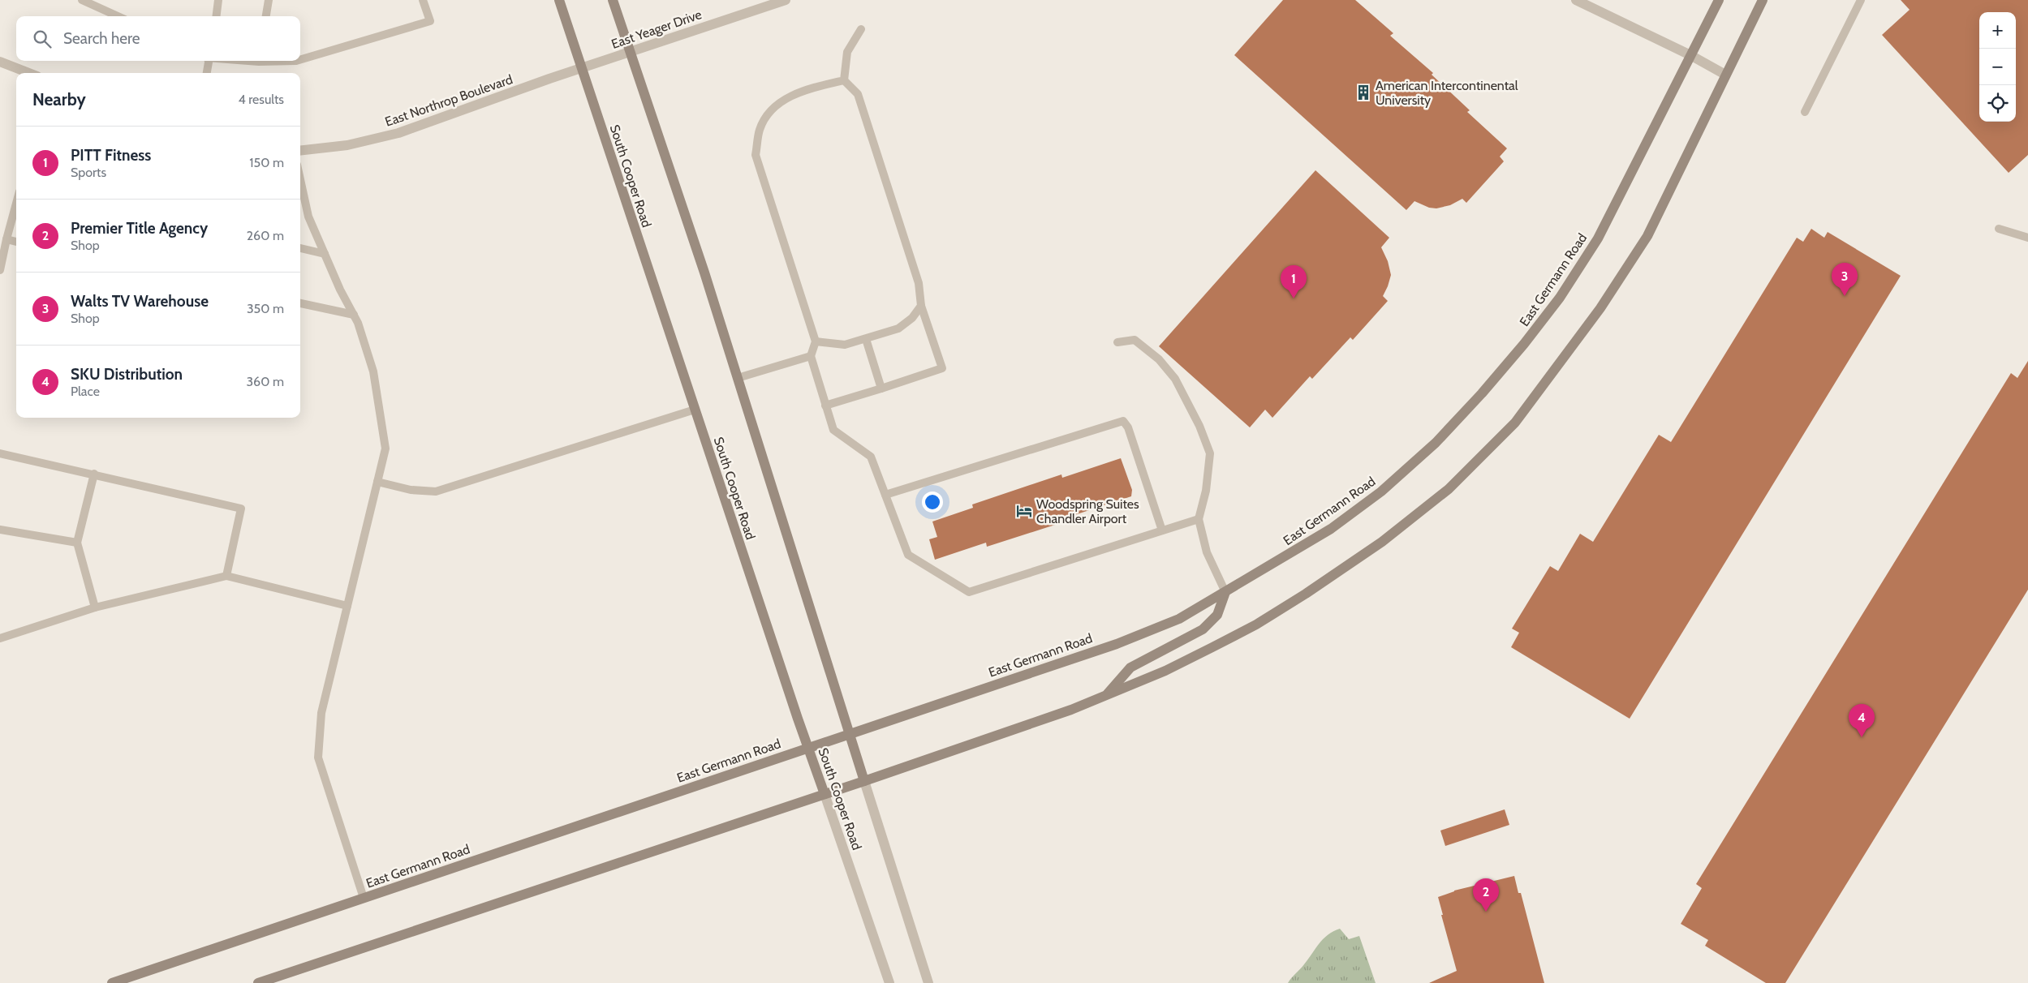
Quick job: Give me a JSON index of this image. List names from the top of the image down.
{
  "streets": {
    "main road": ["South Cooper Road", "East Germann Road"],
    "street": ["East Yeager Drive", "East Northrop Boulevard"]
  },
  "crossings": [
    ["East Yeager Drive", "East Northrop Boulevard"],
    ["East Yeager Drive", "South Cooper Road"],
    ["East Northrop Boulevard", "South Cooper Road"],
    ["South Cooper Road", "East Germann Road"]
  ],
  "places": {
    "building": ["American Intercontinental University"],
    "hotel": ["Woodspring Suites Chandler Airport"]
  },
  "page": {
    "map_buttons": ["+", "−"],
    "search": "Search here",
    "heading": ["Nearby", "4 results"],
    "list": [
      {
        "mark": "1",
        "name": "PITT Fitness",
        "note": "Sports",
        "value": "150 m"
      },
      {
        "mark": "2",
        "name": "Premier Title Agency",
        "note": "Shop",
        "value": "260 m"
      },
      {
        "mark": "3",
        "name": "Walts TV Warehouse",
        "note": "Shop",
        "value": "350 m"
      },
      {
        "mark": "4",
        "name": "SKU Distribution",
        "note": "Place",
        "value": "360 m"
      }
    ],
    "pins": [
      "3",
      "1",
      "4",
      "2"
    ]
  }
}
